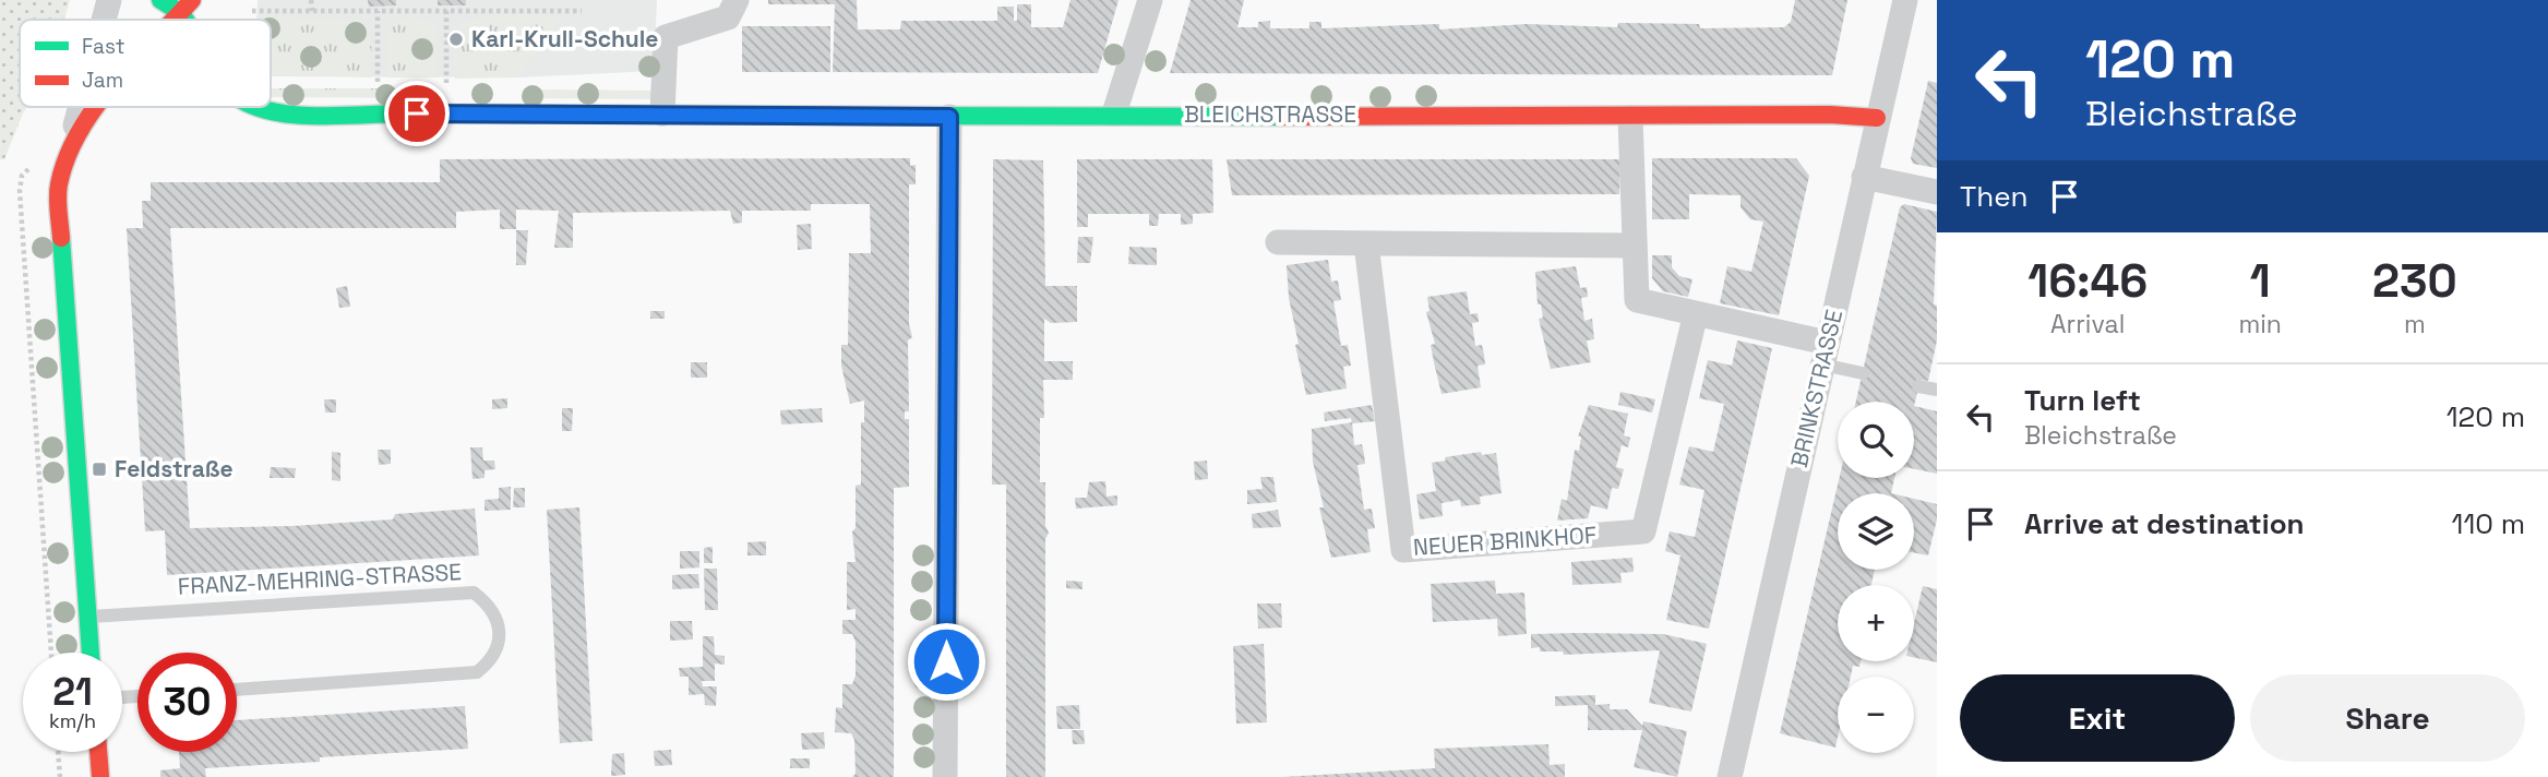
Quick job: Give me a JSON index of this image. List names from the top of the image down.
{
  "streets": {
    "street": ["BLEICHSTRASSE", "BRINKSTRASSE", "NEUER BRINKHOF"],
    "lane": ["FRANZ-MEHRING-STRASSE"]
  },
  "crossings": [
    ["BLEICHSTRASSE", "BRINKSTRASSE"]
  ],
  "places": {
    "other": ["Karl-Krull-Schule"],
    "transit": ["Feldstraße"]
  },
  "legend": ["Fast", "Jam"],
  "page": {
    "turn": ["120 m", "Bleichstraße"],
    "then": "Then",
    "eta": [
      "16:46",
      "Arrival",
      "1",
      "min",
      "230",
      "m"
    ],
    "list": [
      {
        "name": "Turn left",
        "note": "Bleichstraße",
        "value": "120 m"
      },
      {
        "name": "Arrive at destination",
        "value": "110 m"
      }
    ],
    "map_buttons": ["+", "−"],
    "speed": "21 km/h",
    "limit": "30",
    "buttons": ["Exit", "Share"]
  }
}
